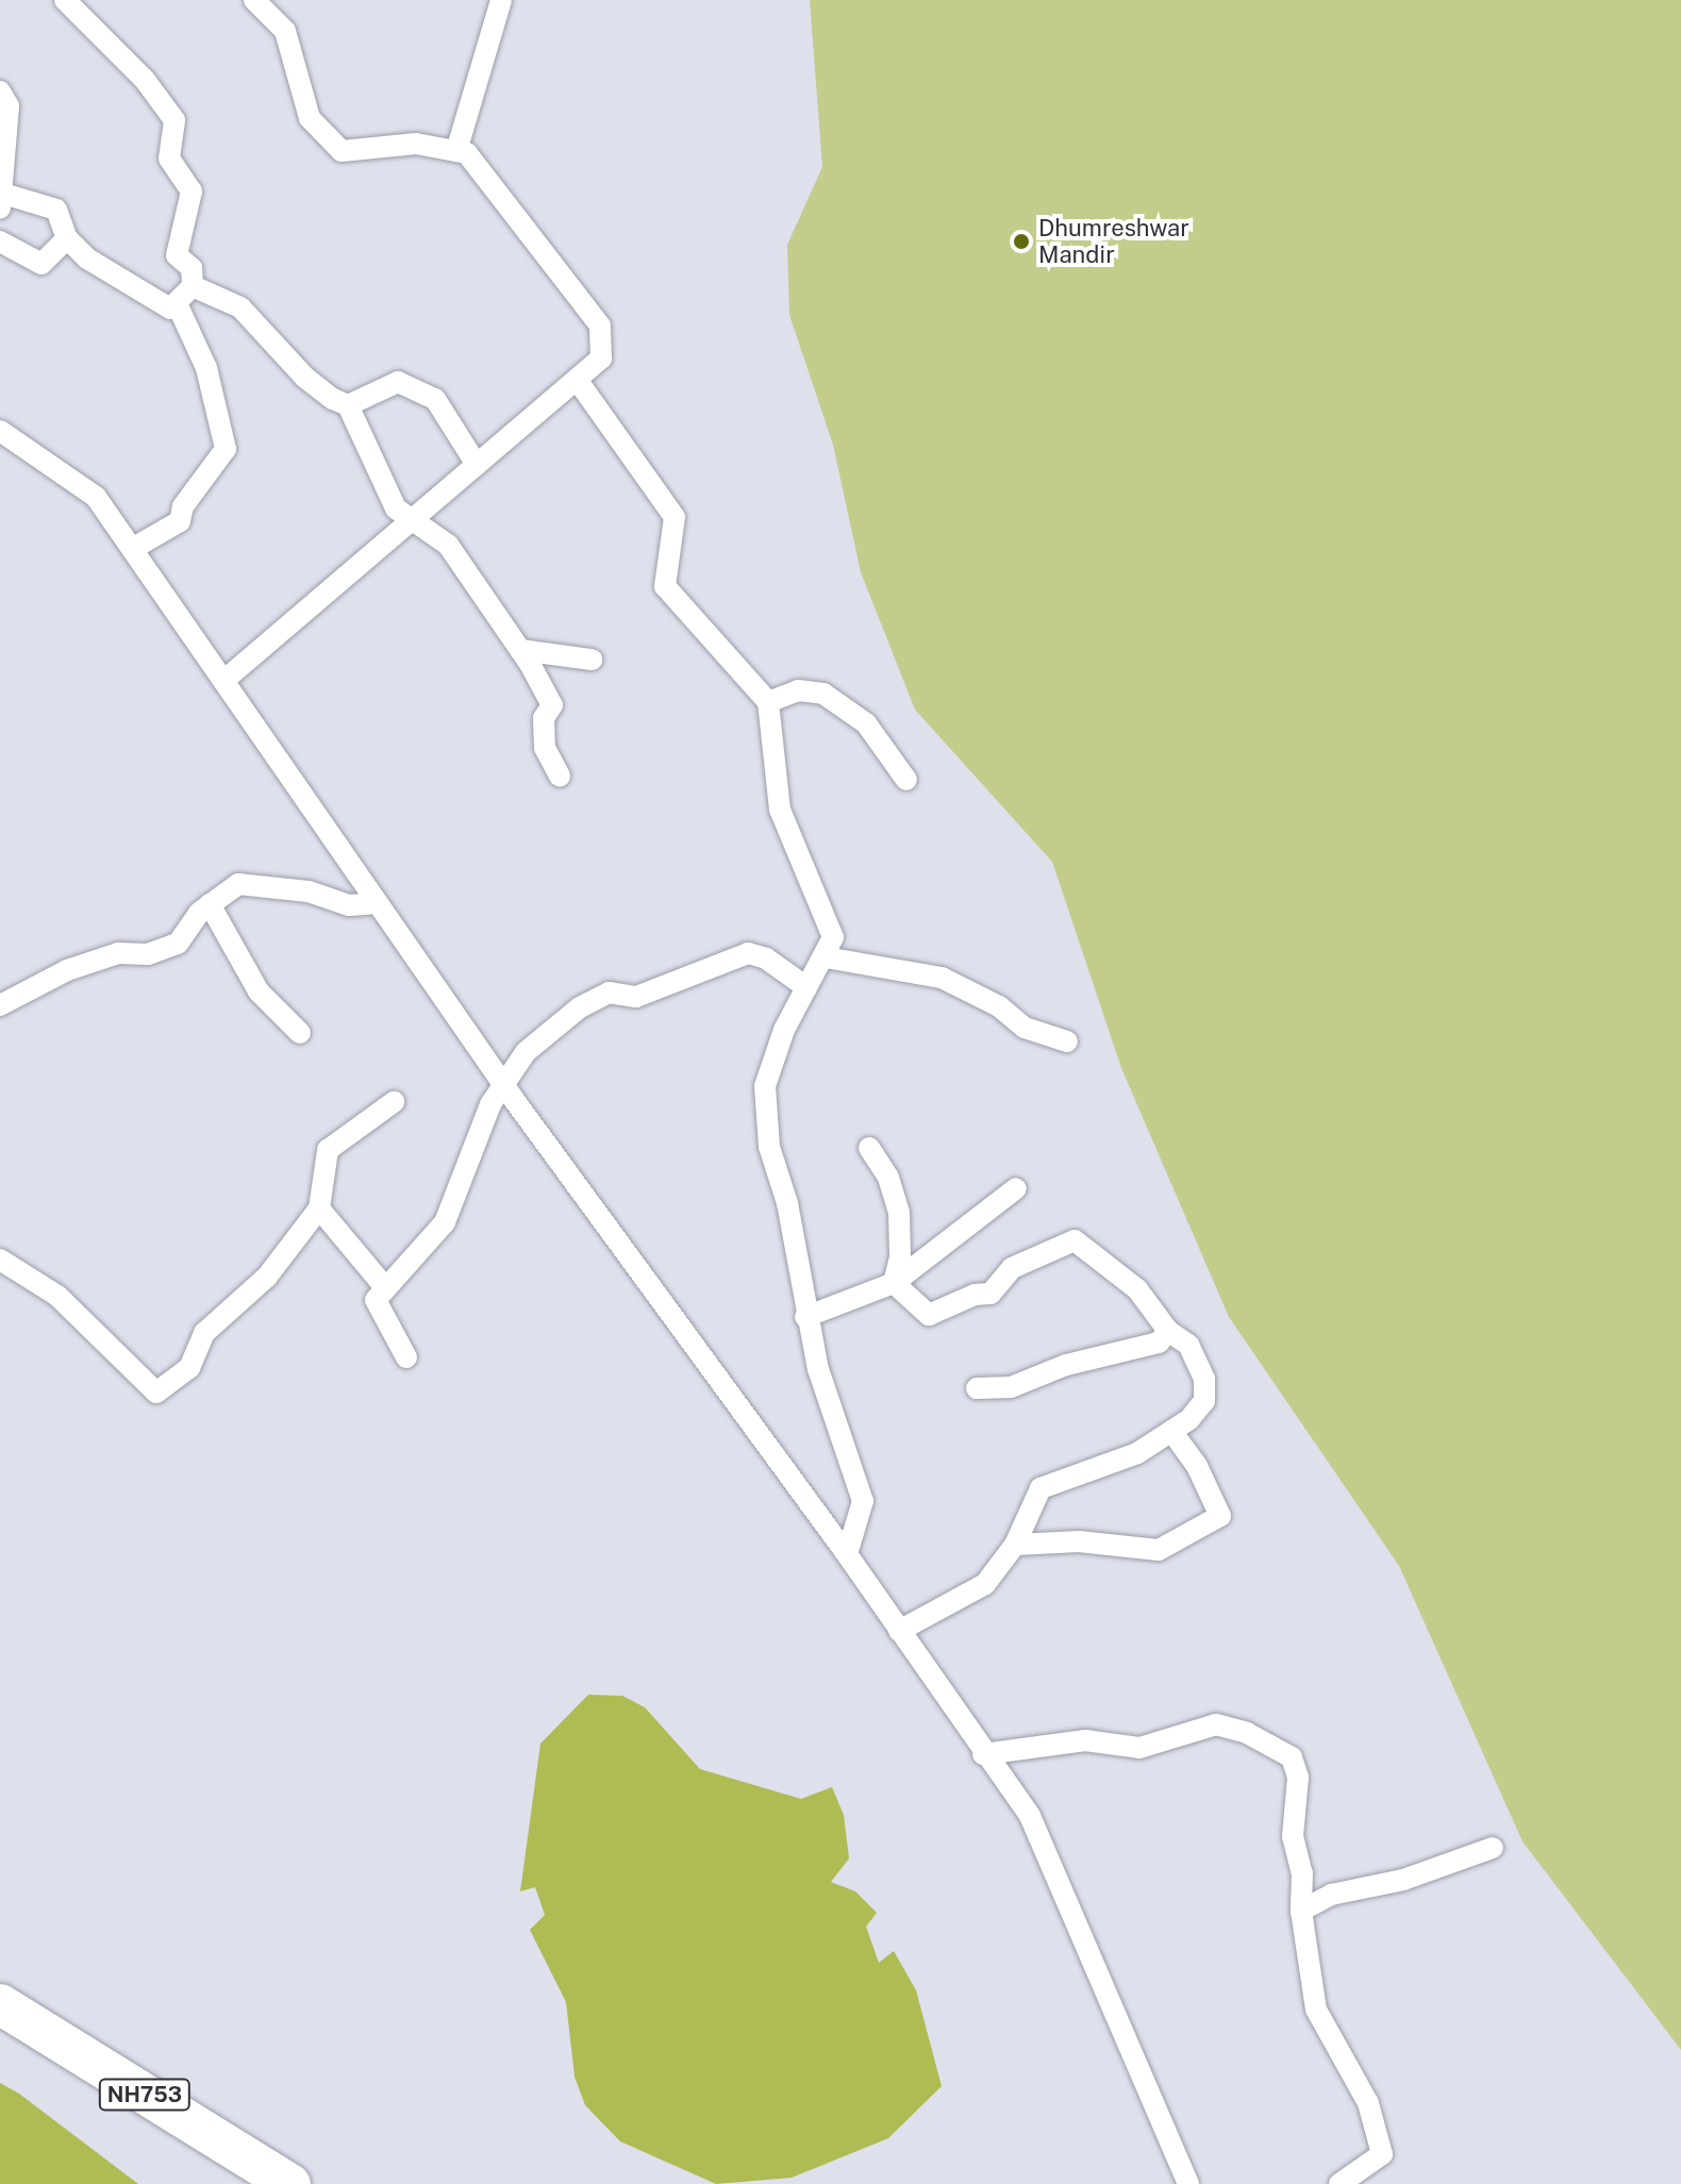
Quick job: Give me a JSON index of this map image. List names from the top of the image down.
{
  "streets": {
    "highway": ["NH753"]
  },
  "places": ["Dhumreshwar Mandir"]
}
